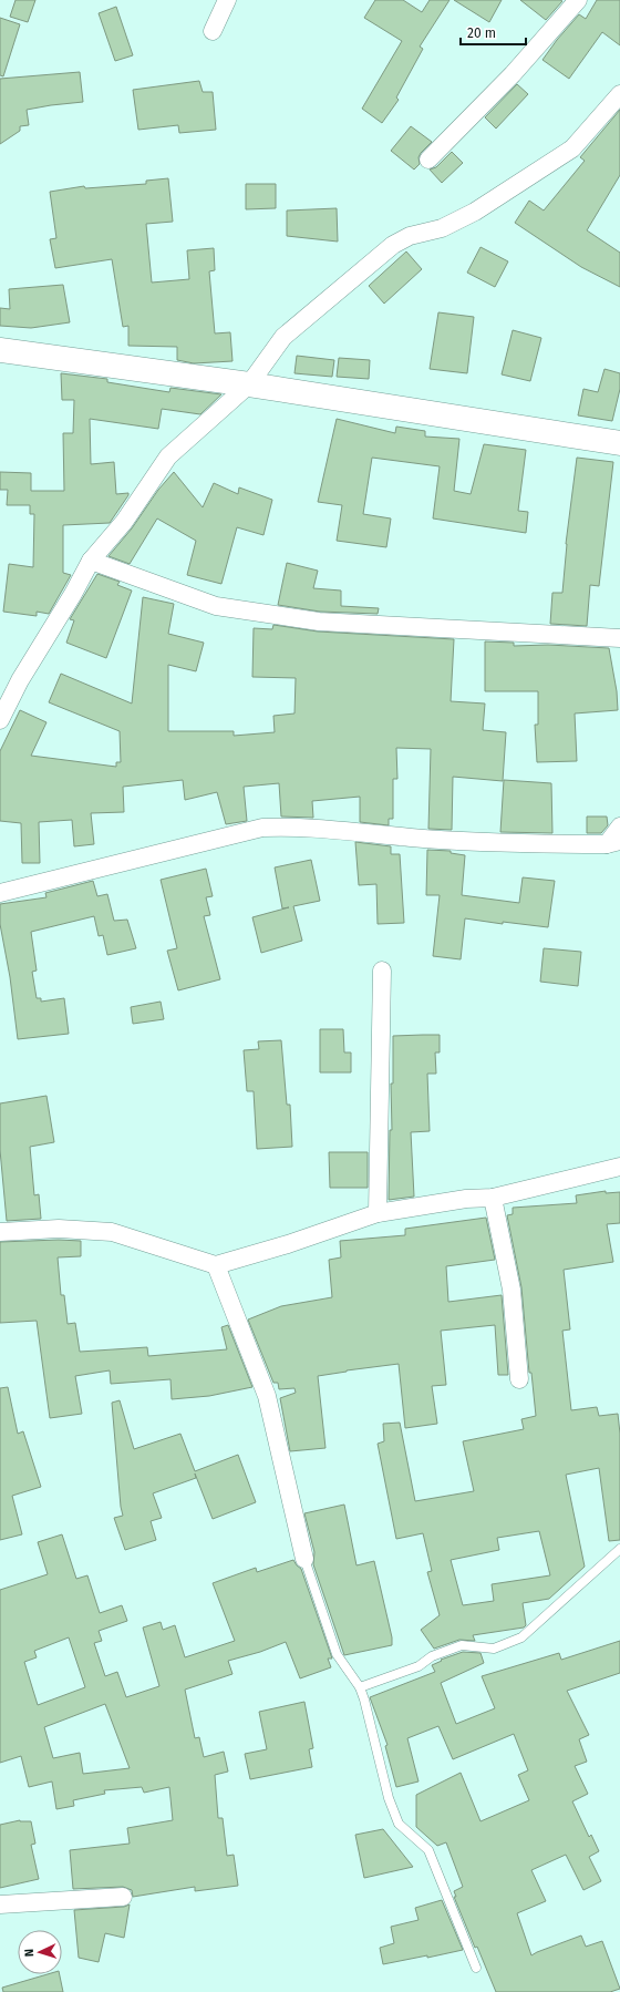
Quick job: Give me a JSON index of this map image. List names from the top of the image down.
{
  "scale_bar": "20 m",
  "north": "left"
}
